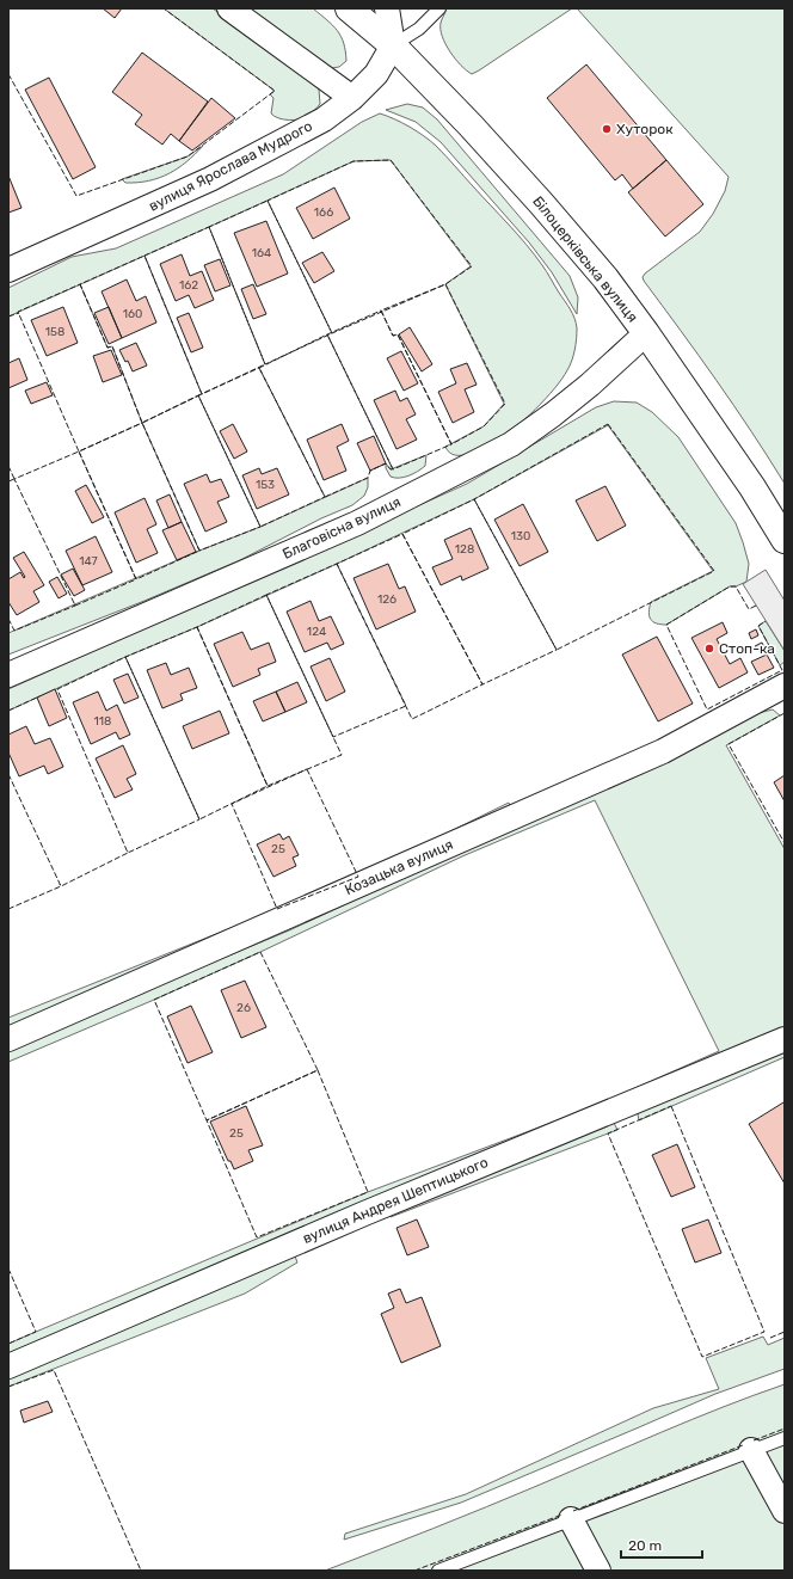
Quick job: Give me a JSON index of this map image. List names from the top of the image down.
{
  "streets": {
    "main road": ["Білоцерківська вулиця"],
    "street": [
      "вулиця Ярослава Мудрого",
      "Благовісна вулиця",
      "Козацька вулиця",
      "вулиця Андрея Шептицького"
    ]
  },
  "crossings": [
    ["вулиця Ярослава Мудрого", "Білоцерківська вулиця"],
    ["Білоцерківська вулиця", "Благовісна вулиця"]
  ],
  "places": ["Хуторок", "Стоп-ка"],
  "house_numbers": [
    "166",
    "164",
    "162",
    "160",
    "158",
    "153",
    "130",
    "128",
    "147",
    "126",
    "124",
    "118",
    "25",
    "26",
    "25"
  ],
  "scale_bar": "20 m"
}
